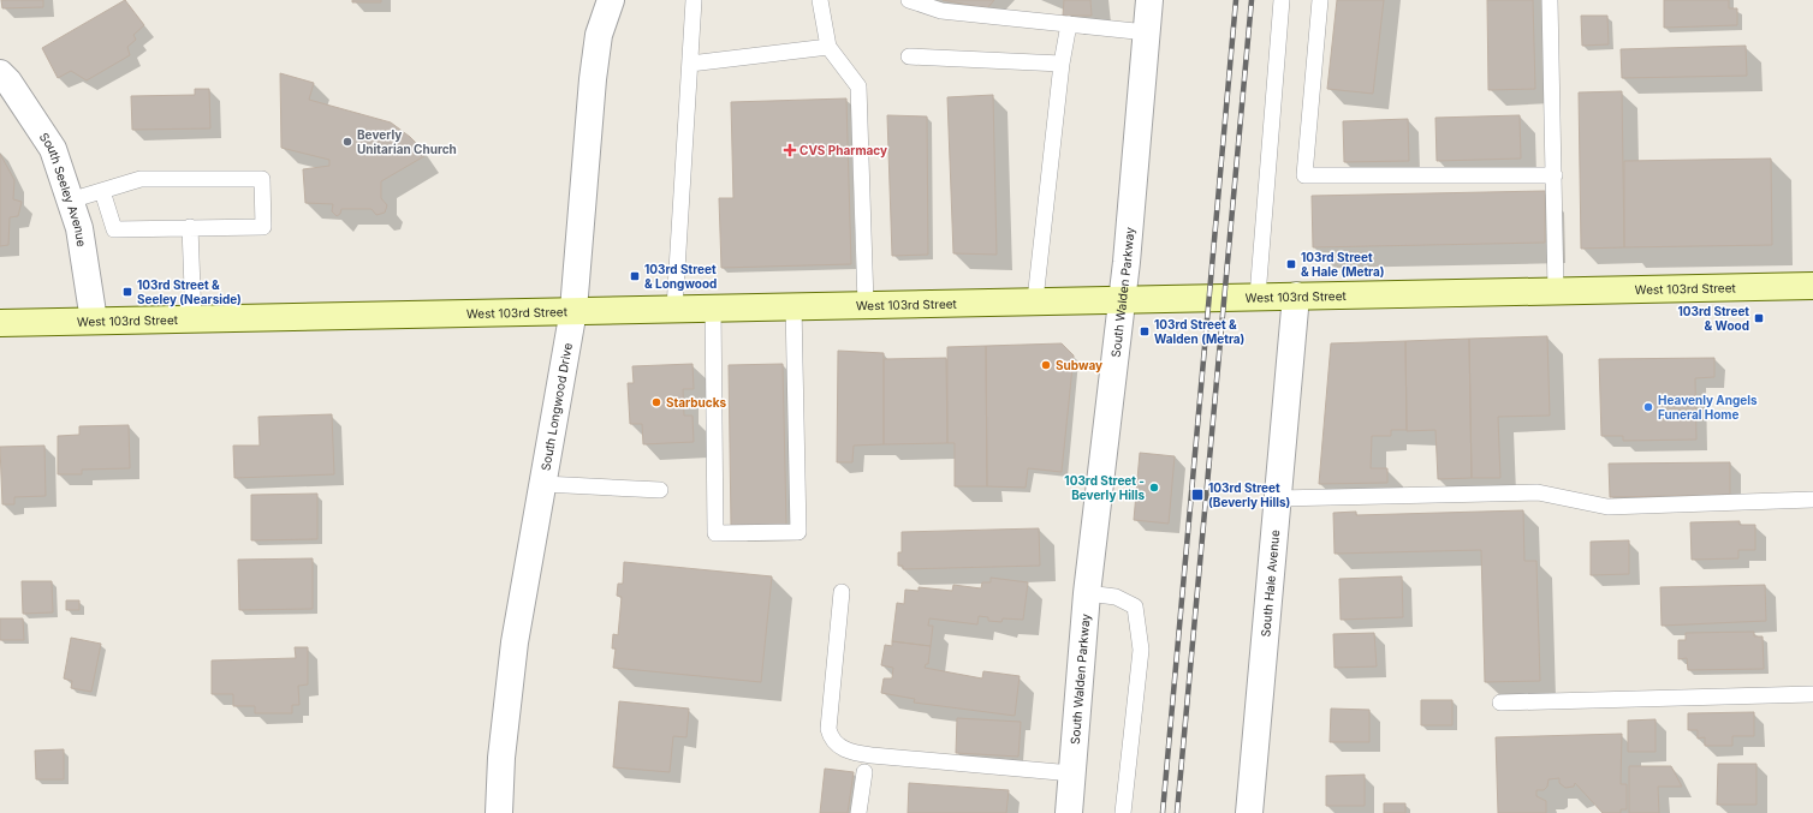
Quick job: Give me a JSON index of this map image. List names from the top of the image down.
{
  "streets": {
    "main road": ["West 103rd Street"],
    "street": [
      "South Seeley Avenue",
      "South Walden Parkway",
      "South Longwood Drive",
      "South Hale Avenue"
    ]
  },
  "crossings": [
    ["South Seeley Avenue", "West 103rd Street"],
    ["West 103rd Street", "South Walden Parkway"],
    ["West 103rd Street", "South Longwood Drive"],
    ["West 103rd Street", "South Hale Avenue"]
  ],
  "places": {
    "other": [
      "Beverly Unitarian Church",
      "Subway",
      "Starbucks",
      "Heavenly Angels Funeral Home",
      "103rd Street - Beverly Hills"
    ],
    "health": ["CVS Pharmacy"],
    "transit": [
      "103rd Street & Hale (Metra)",
      "103rd Street & Longwood",
      "103rd Street & Seeley (Nearside)",
      "103rd Street & Wood",
      "103rd Street & Walden (Metra)",
      "103rd Street (Beverly Hills)"
    ]
  }
}
